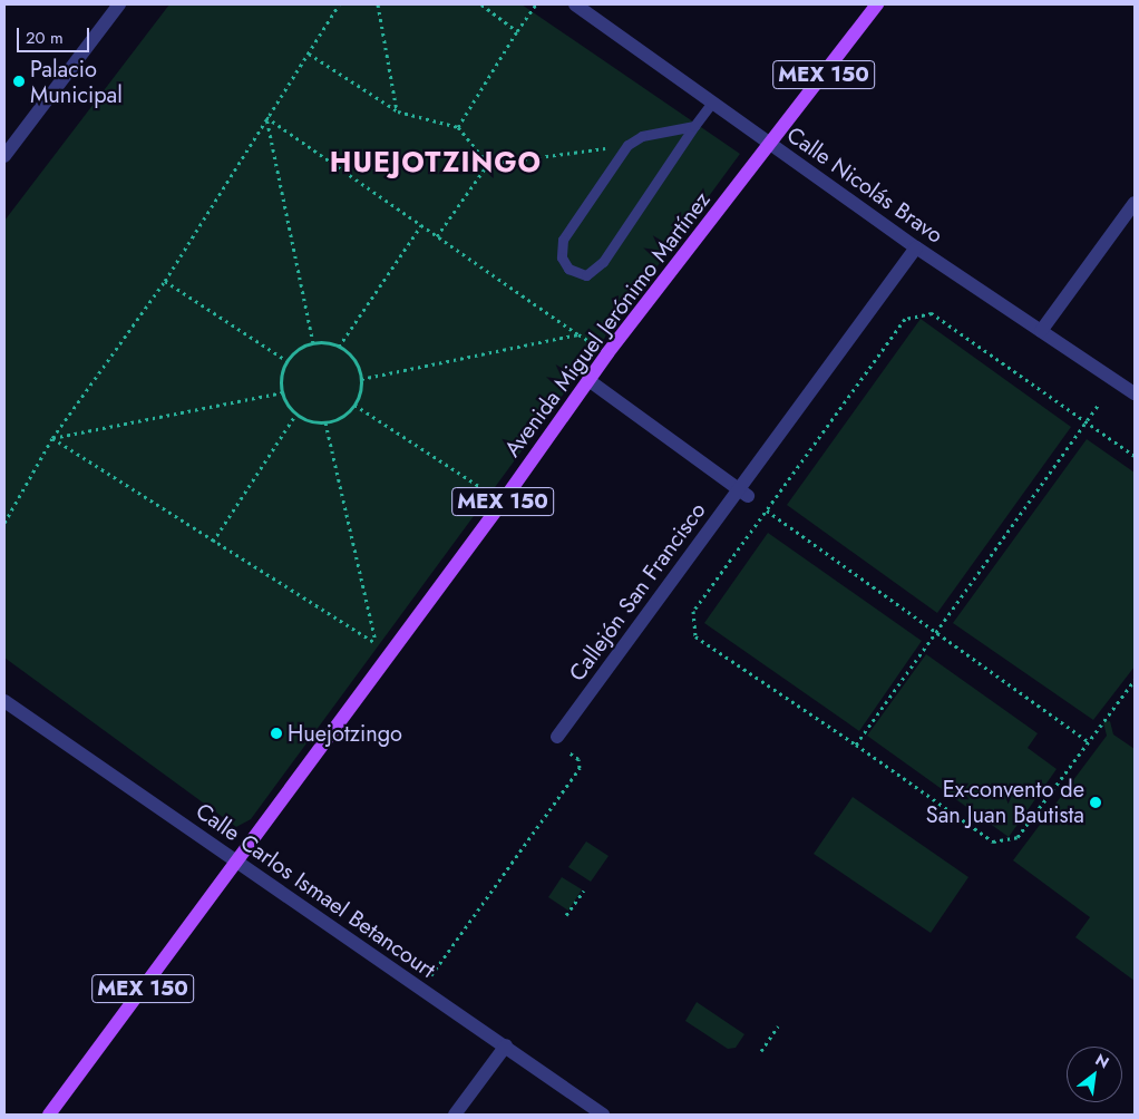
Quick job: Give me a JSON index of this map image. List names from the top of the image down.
{
  "streets": {
    "main road": ["MEX 150", "Avenida Miguel Jerónimo Martínez"],
    "street": ["Calle Nicolás Bravo", "Callejón San Francisco", "Calle Carlos Ismael Betancourt"]
  },
  "crossings": [
    ["MEX 150", "Avenida Miguel Jerónimo Martínez"],
    ["MEX 150", "Calle Carlos Ismael Betancourt"],
    ["Calle Nicolás Bravo", "Avenida Miguel Jerónimo Martínez"],
    ["Calle Nicolás Bravo", "Callejón San Francisco"],
    ["Avenida Miguel Jerónimo Martínez", "Calle Carlos Ismael Betancourt"]
  ],
  "districts": ["HUEJOTZINGO"],
  "places": ["Palacio Municipal", "Huejotzingo", "Ex-convento de San Juan Bautista"],
  "scale_bar": "20 m",
  "north": "top right"
}
